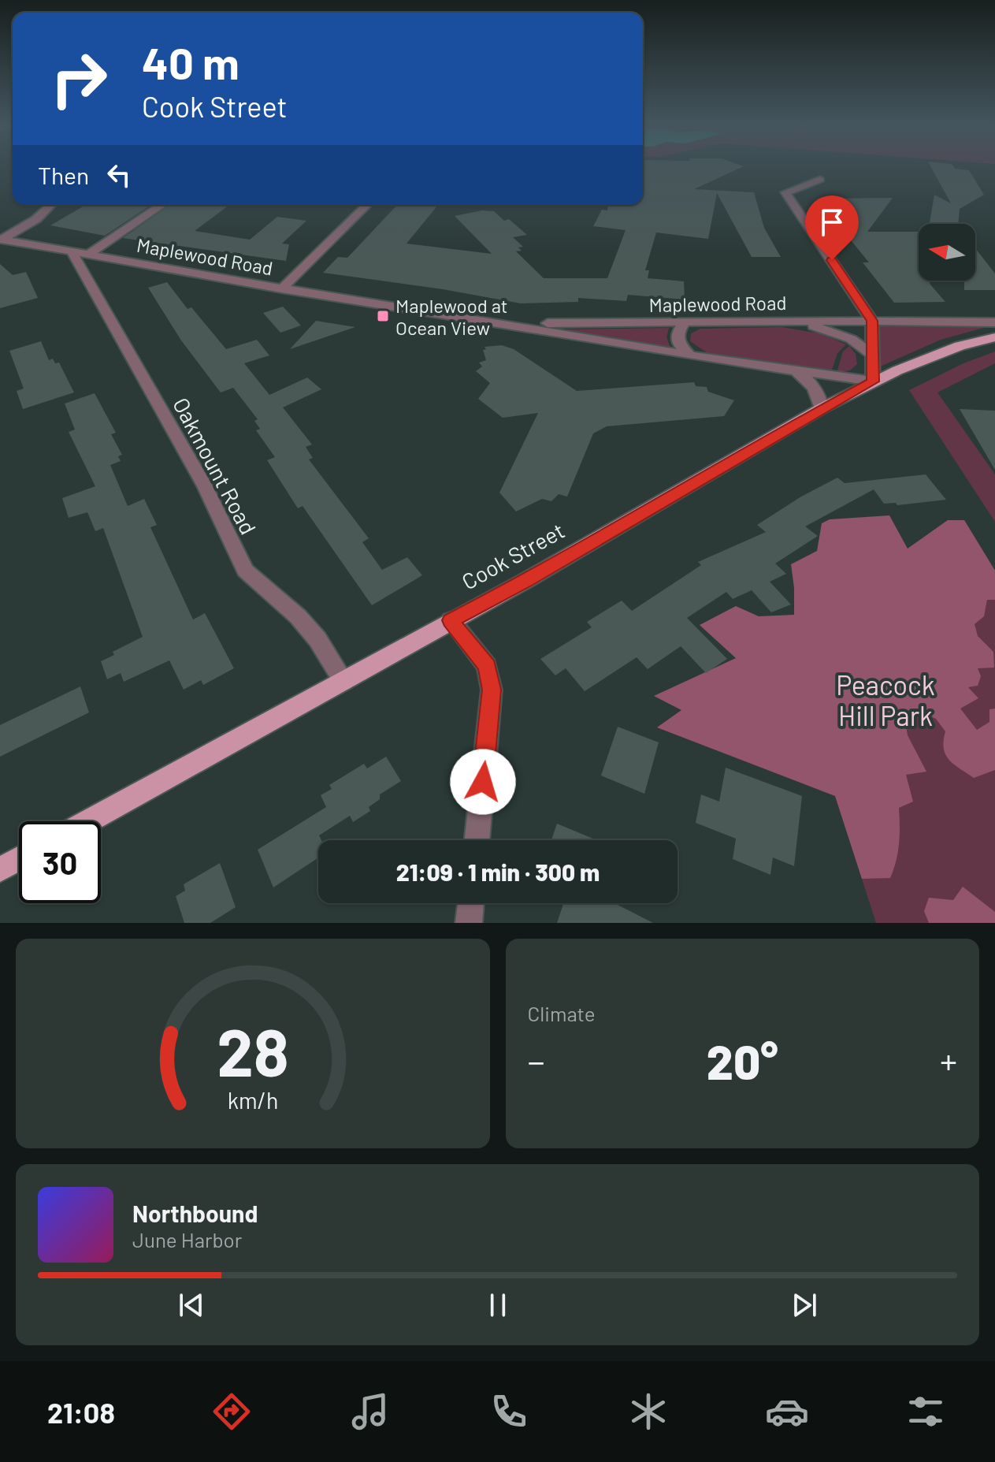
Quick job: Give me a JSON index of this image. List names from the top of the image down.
{
  "streets": {
    "main road": ["Cook Street"],
    "street": ["Maplewood Road", "Oakmount Road"]
  },
  "crossings": [
    ["Maplewood Road", "Oakmount Road"],
    ["Maplewood Road", "Cook Street"],
    ["Oakmount Road", "Cook Street"]
  ],
  "parks": ["Peacock Hill Park"],
  "places": {
    "transit": ["Maplewood at Ocean View"]
  },
  "north": "left",
  "page": {
    "turn": ["40 m", "Cook Street"],
    "then": "Then",
    "limit": "30",
    "trip": "21:09 · 1 min · 300 m",
    "tile": "Climate",
    "heat": ["−", "20°", "+"],
    "song": ["Northbound", "June Harbor"],
    "tabs": "21:08",
    "gauge": ["28", "km/h"]
  }
}
